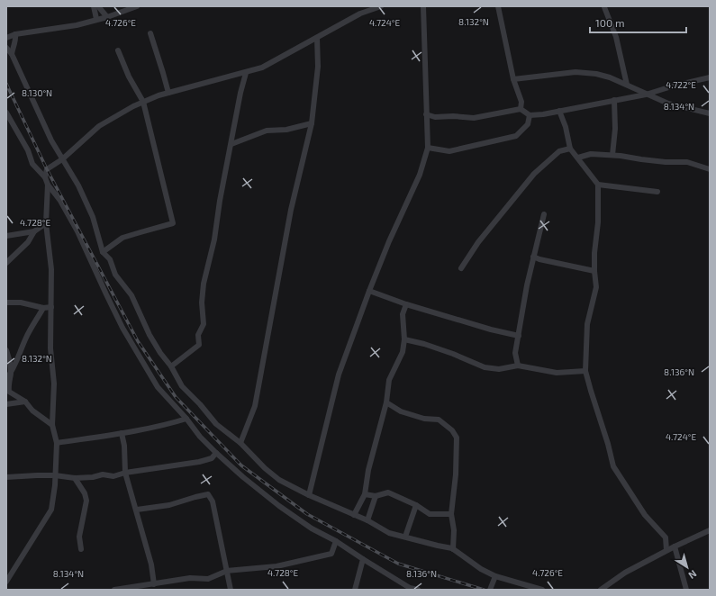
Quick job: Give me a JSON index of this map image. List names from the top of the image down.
{
  "scale_bar": "100 m",
  "north": "bottom right",
  "coordinates": [
    "8.132°N",
    "4.726°E",
    "4.724°E",
    "4.722°E",
    "8.130°N",
    "8.134°N",
    "4.728°E",
    "8.136°N"
  ]
}
